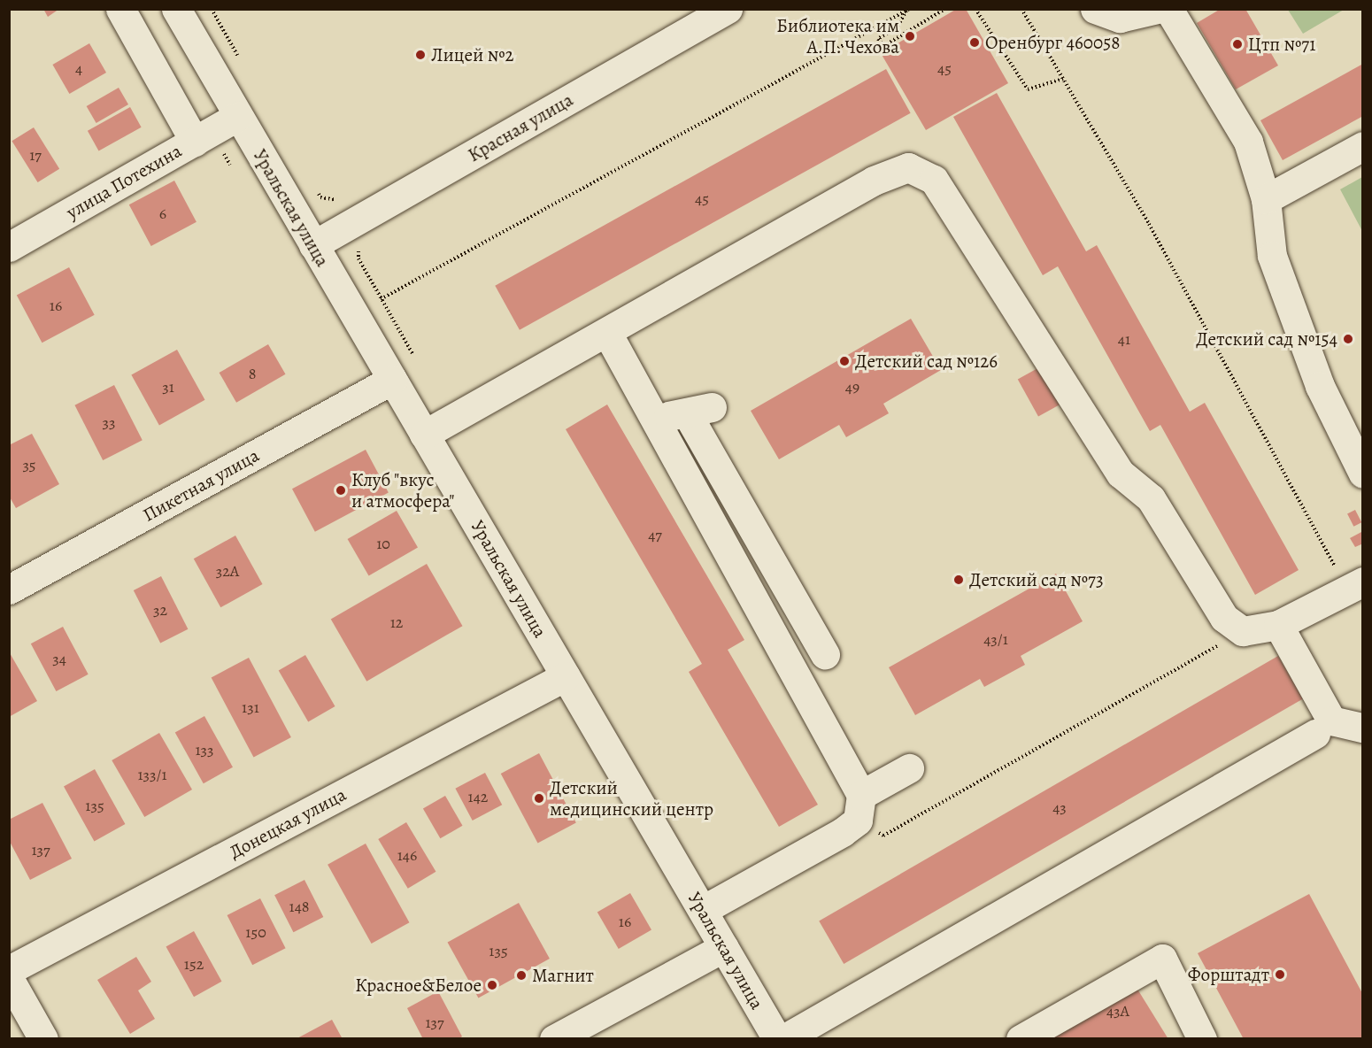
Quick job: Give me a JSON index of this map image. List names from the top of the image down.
{
  "streets": {
    "street": [
      "Красная улица",
      "улица Потехина",
      "Уральская улица",
      "Пикетная улица",
      "Донецкая улица"
    ]
  },
  "crossings": [
    ["Красная улица", "Уральская улица"],
    ["улица Потехина", "Уральская улица"],
    ["Уральская улица", "Пикетная улица"],
    ["Уральская улица", "Донецкая улица"]
  ],
  "places": [
    "Библиотека им А.П. Чехова",
    "Оренбург 460058",
    "Цтп №71",
    "Лицей №2",
    "Детский сад №154",
    "Детский сад №126",
    "Клуб \"вкус и атмосфера\"",
    "Детский сад №73",
    "Детский медицинский центр",
    "Форштадт",
    "Магнит",
    "Красное&Белое"
  ],
  "house_numbers": [
    "4",
    "45",
    "17",
    "45",
    "6",
    "16",
    "41",
    "8",
    "31",
    "49",
    "33",
    "35",
    "47",
    "10",
    "32А",
    "32",
    "12",
    "43/1",
    "34",
    "131",
    "133",
    "133/1",
    "142",
    "135",
    "43",
    "137",
    "146",
    "148",
    "16",
    "150",
    "135",
    "152",
    "43А",
    "137"
  ]
}
